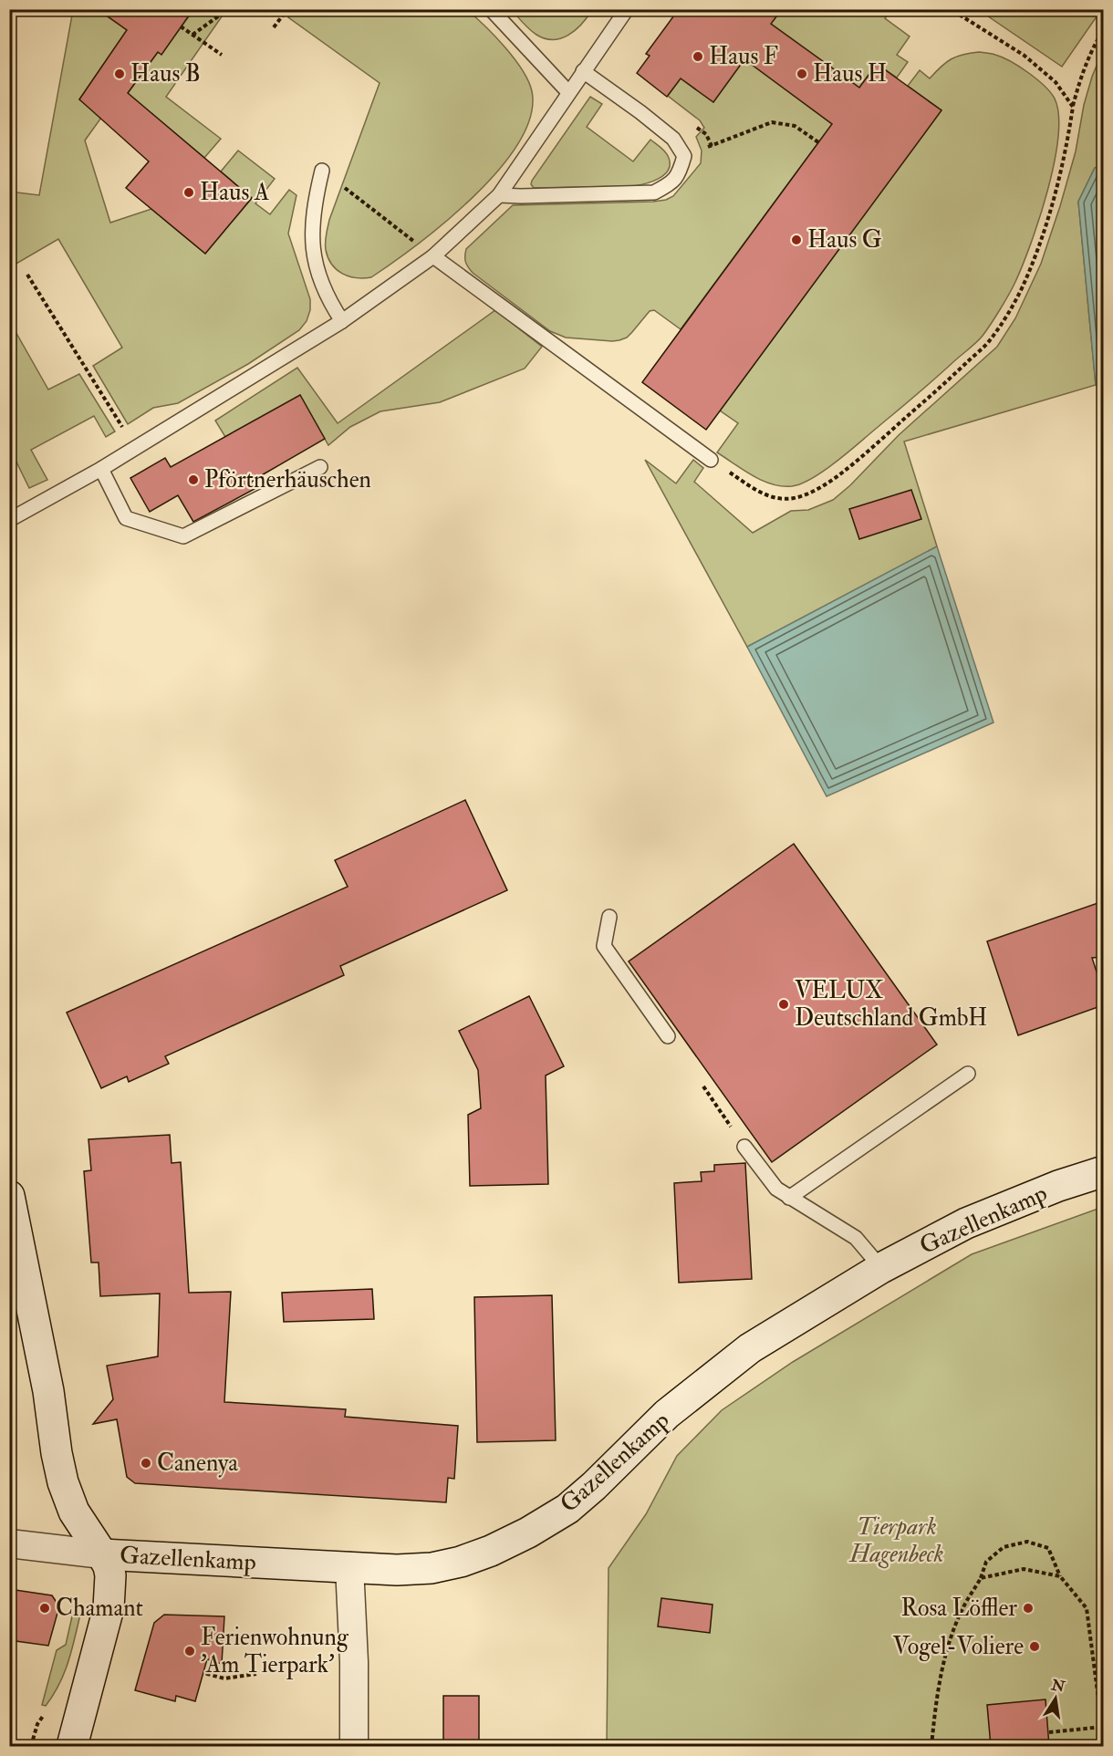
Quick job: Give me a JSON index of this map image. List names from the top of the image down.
{
  "streets": {
    "street": ["Gazellenkamp"]
  },
  "parks": ["Tierpark Hagenbeck"],
  "places": [
    "Haus F",
    "Haus B",
    "Haus H",
    "Haus A",
    "Haus G",
    "Pförtnerhäuschen",
    "VELUX Deutschland GmbH",
    "Canenya",
    "Chamant",
    "Rosa Löffler",
    "Vogel-Voliere",
    "Ferienwohnung 'Am Tierpark'"
  ],
  "north": "top"
}
